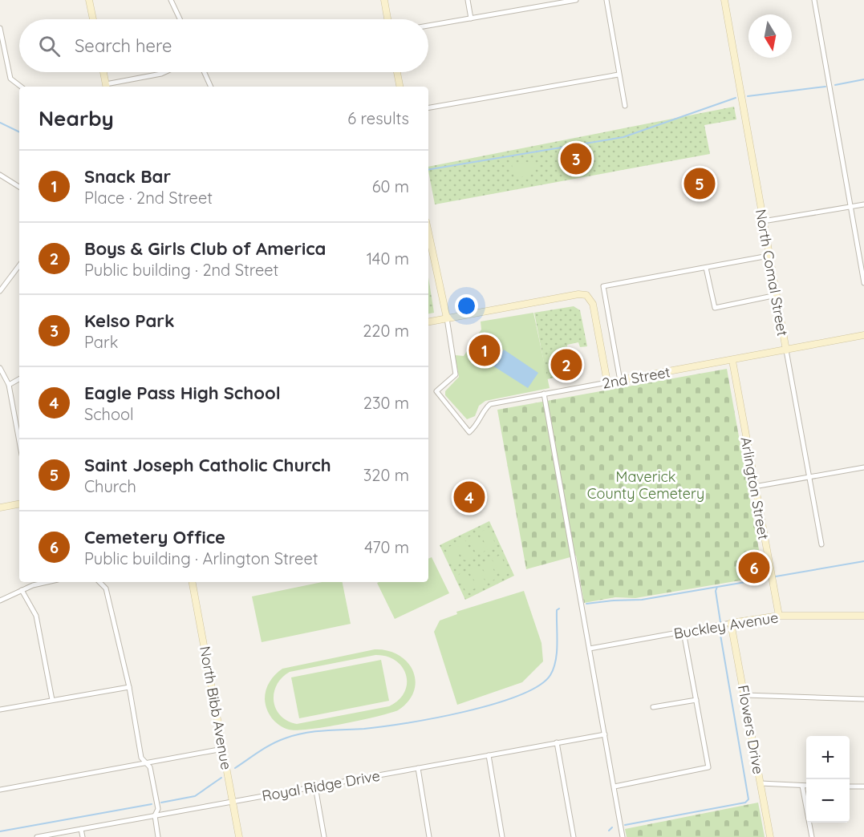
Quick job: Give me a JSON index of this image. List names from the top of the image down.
{
  "streets": {
    "street": [
      "North Comal Street",
      "2nd Street",
      "Arlington Street",
      "Buckley Avenue",
      "North Bibb Avenue",
      "Flowers Drive",
      "Royal Ridge Drive"
    ]
  },
  "crossings": [
    ["North Comal Street", "2nd Street"],
    ["2nd Street", "Arlington Street"],
    ["Arlington Street", "Buckley Avenue"],
    ["Buckley Avenue", "Flowers Drive"],
    ["North Bibb Avenue", "Royal Ridge Drive"]
  ],
  "parks": ["Maverick County Cemetery"],
  "north": "bottom",
  "page": {
    "search": "Search here",
    "heading": ["Nearby", "6 results"],
    "pins": [
      "3",
      "5",
      "1",
      "2",
      "4",
      "6"
    ],
    "list": [
      {
        "mark": "1",
        "name": "Snack Bar",
        "note": "Place · 2nd Street",
        "value": "60 m"
      },
      {
        "mark": "2",
        "name": "Boys & Girls Club of America",
        "note": "Public building · 2nd Street",
        "value": "140 m"
      },
      {
        "mark": "3",
        "name": "Kelso Park",
        "note": "Park",
        "value": "220 m"
      },
      {
        "mark": "4",
        "name": "Eagle Pass High School",
        "note": "School",
        "value": "230 m"
      },
      {
        "mark": "5",
        "name": "Saint Joseph Catholic Church",
        "note": "Church",
        "value": "320 m"
      },
      {
        "mark": "6",
        "name": "Cemetery Office",
        "note": "Public building · Arlington Street",
        "value": "470 m"
      }
    ],
    "map_buttons": ["+", "−"]
  }
}
